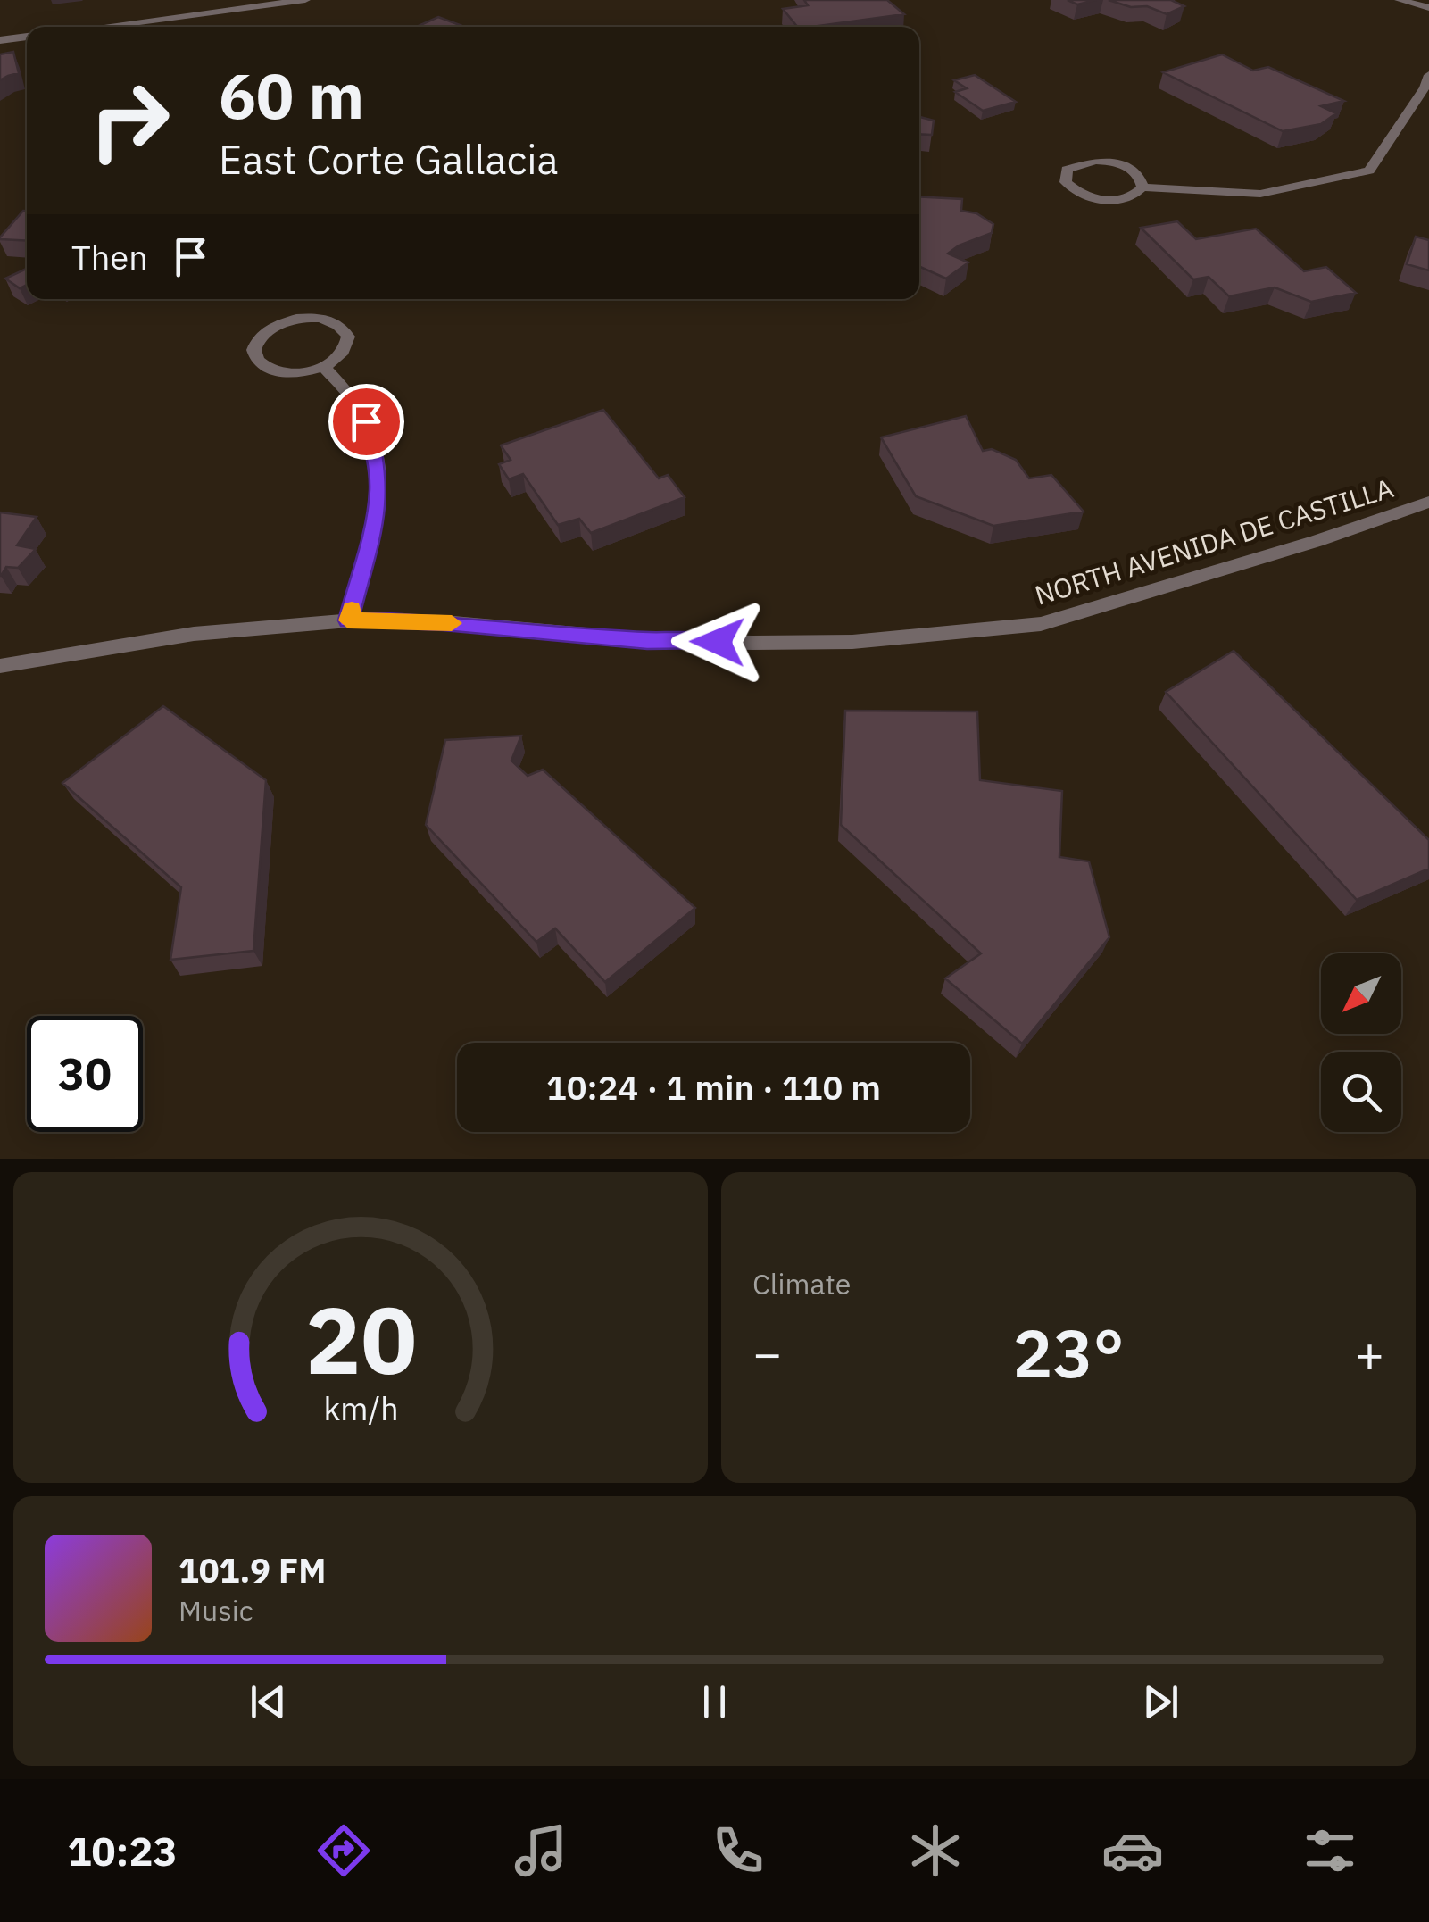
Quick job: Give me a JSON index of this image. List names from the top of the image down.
{
  "streets": {
    "street": ["NORTH AVENIDA DE CASTILLA"]
  },
  "north": "bottom left",
  "page": {
    "turn": ["60 m", "East Corte Gallacia"],
    "then": "Then",
    "limit": "30",
    "trip": "10:24 · 1 min · 110 m",
    "tile": "Climate",
    "heat": ["−", "23°", "+"],
    "song": ["101.9 FM", "Music"],
    "tabs": "10:23",
    "gauge": ["20", "km/h"]
  }
}
